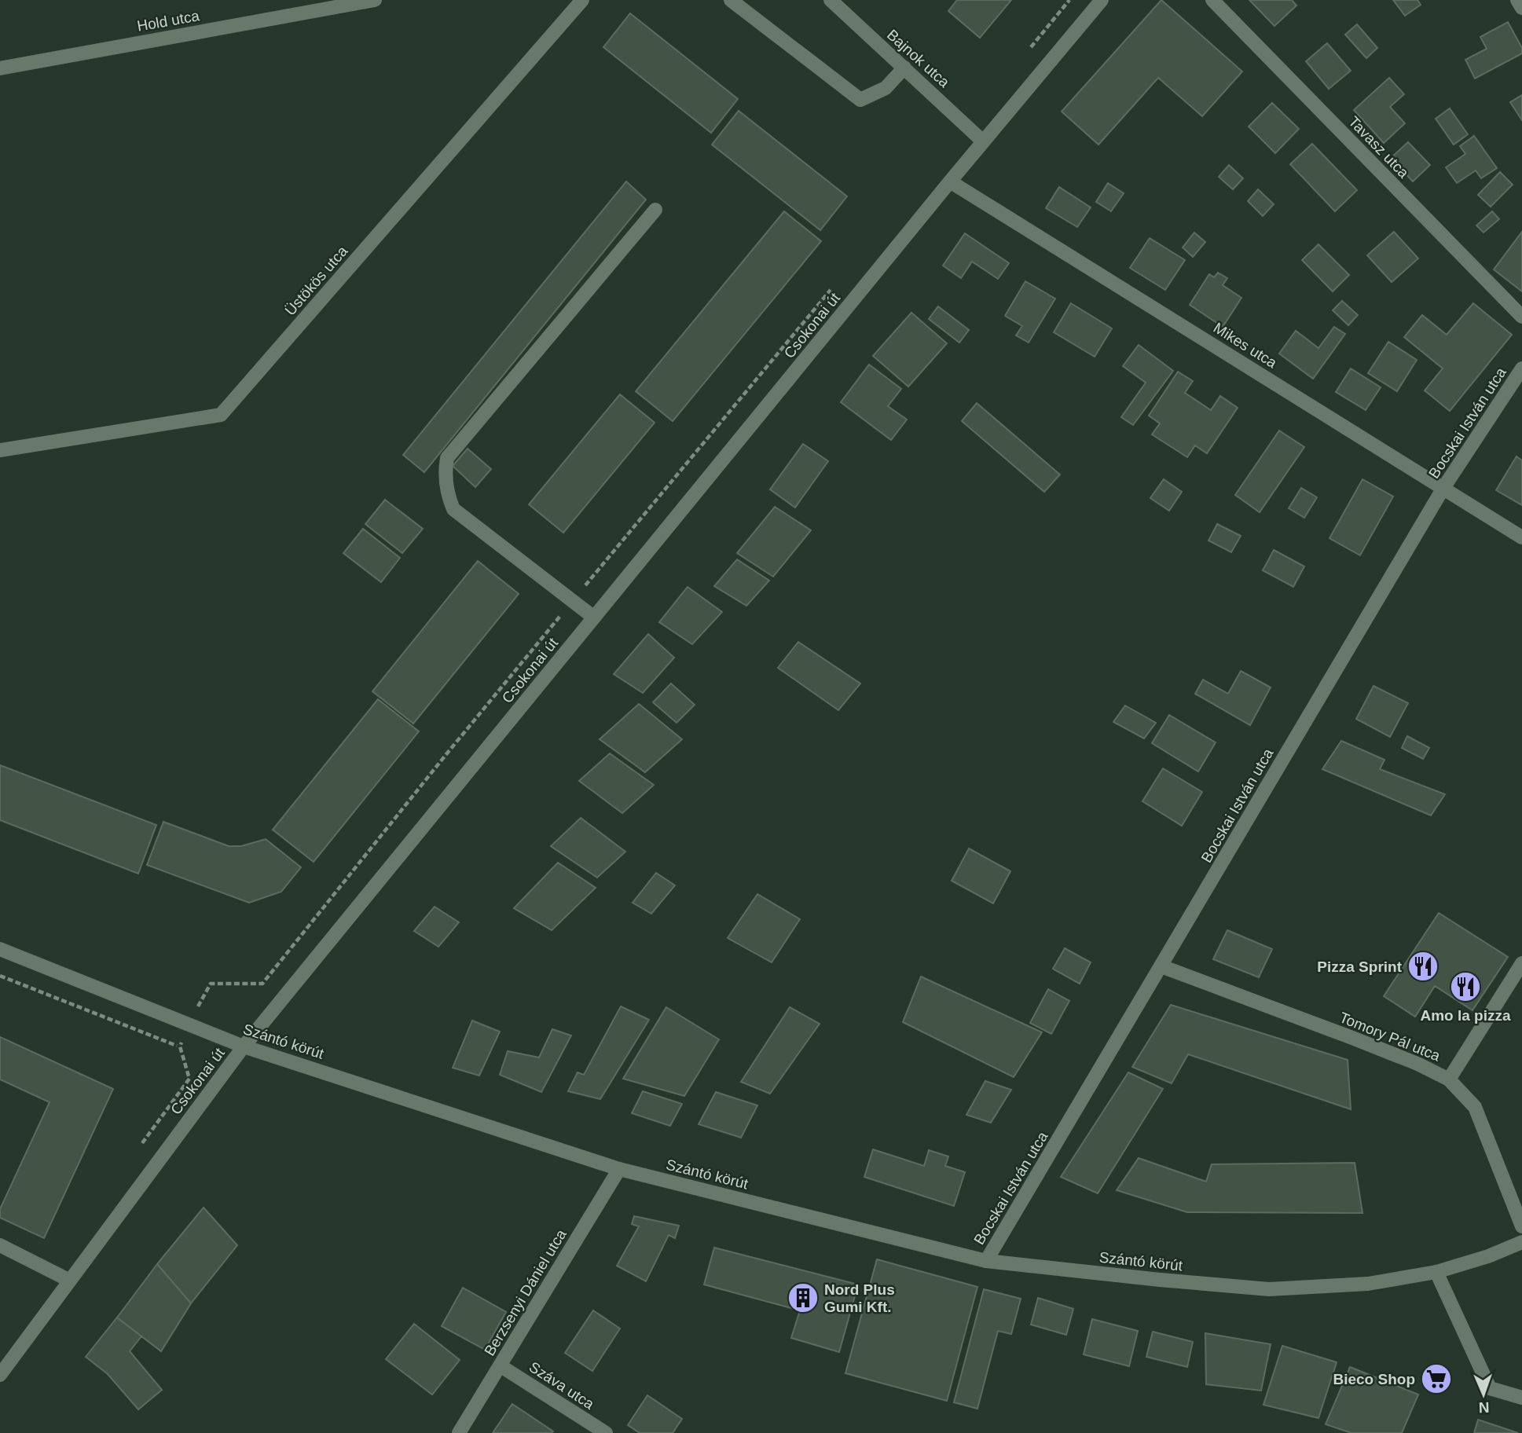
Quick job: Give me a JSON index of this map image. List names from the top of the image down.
{
  "streets": {
    "street": [
      "Hold utca",
      "Bajnok utca",
      "Tavasz utca",
      "Üstökös utca",
      "Csokonai út",
      "Mikes utca",
      "Bocskai István utca",
      "Tomory Pál utca",
      "Szántó körút",
      "Berzsenyi Dániel utca",
      "Száva utca"
    ]
  },
  "crossings": [
    ["Bajnok utca", "Csokonai út"],
    ["Csokonai út", "Mikes utca"],
    ["Csokonai út", "Szántó körút"],
    ["Mikes utca", "Bocskai István utca"],
    ["Bocskai István utca", "Tomory Pál utca"],
    ["Bocskai István utca", "Szántó körút"],
    ["Szántó körút", "Berzsenyi Dániel utca"],
    ["Berzsenyi Dániel utca", "Száva utca"]
  ],
  "places": {
    "restaurant": ["Pizza Sprint", "Amo la pizza"],
    "building": ["Nord Plus Gumi Kft."],
    "supermarket": ["Bieco Shop"]
  },
  "north": "bottom"
}
